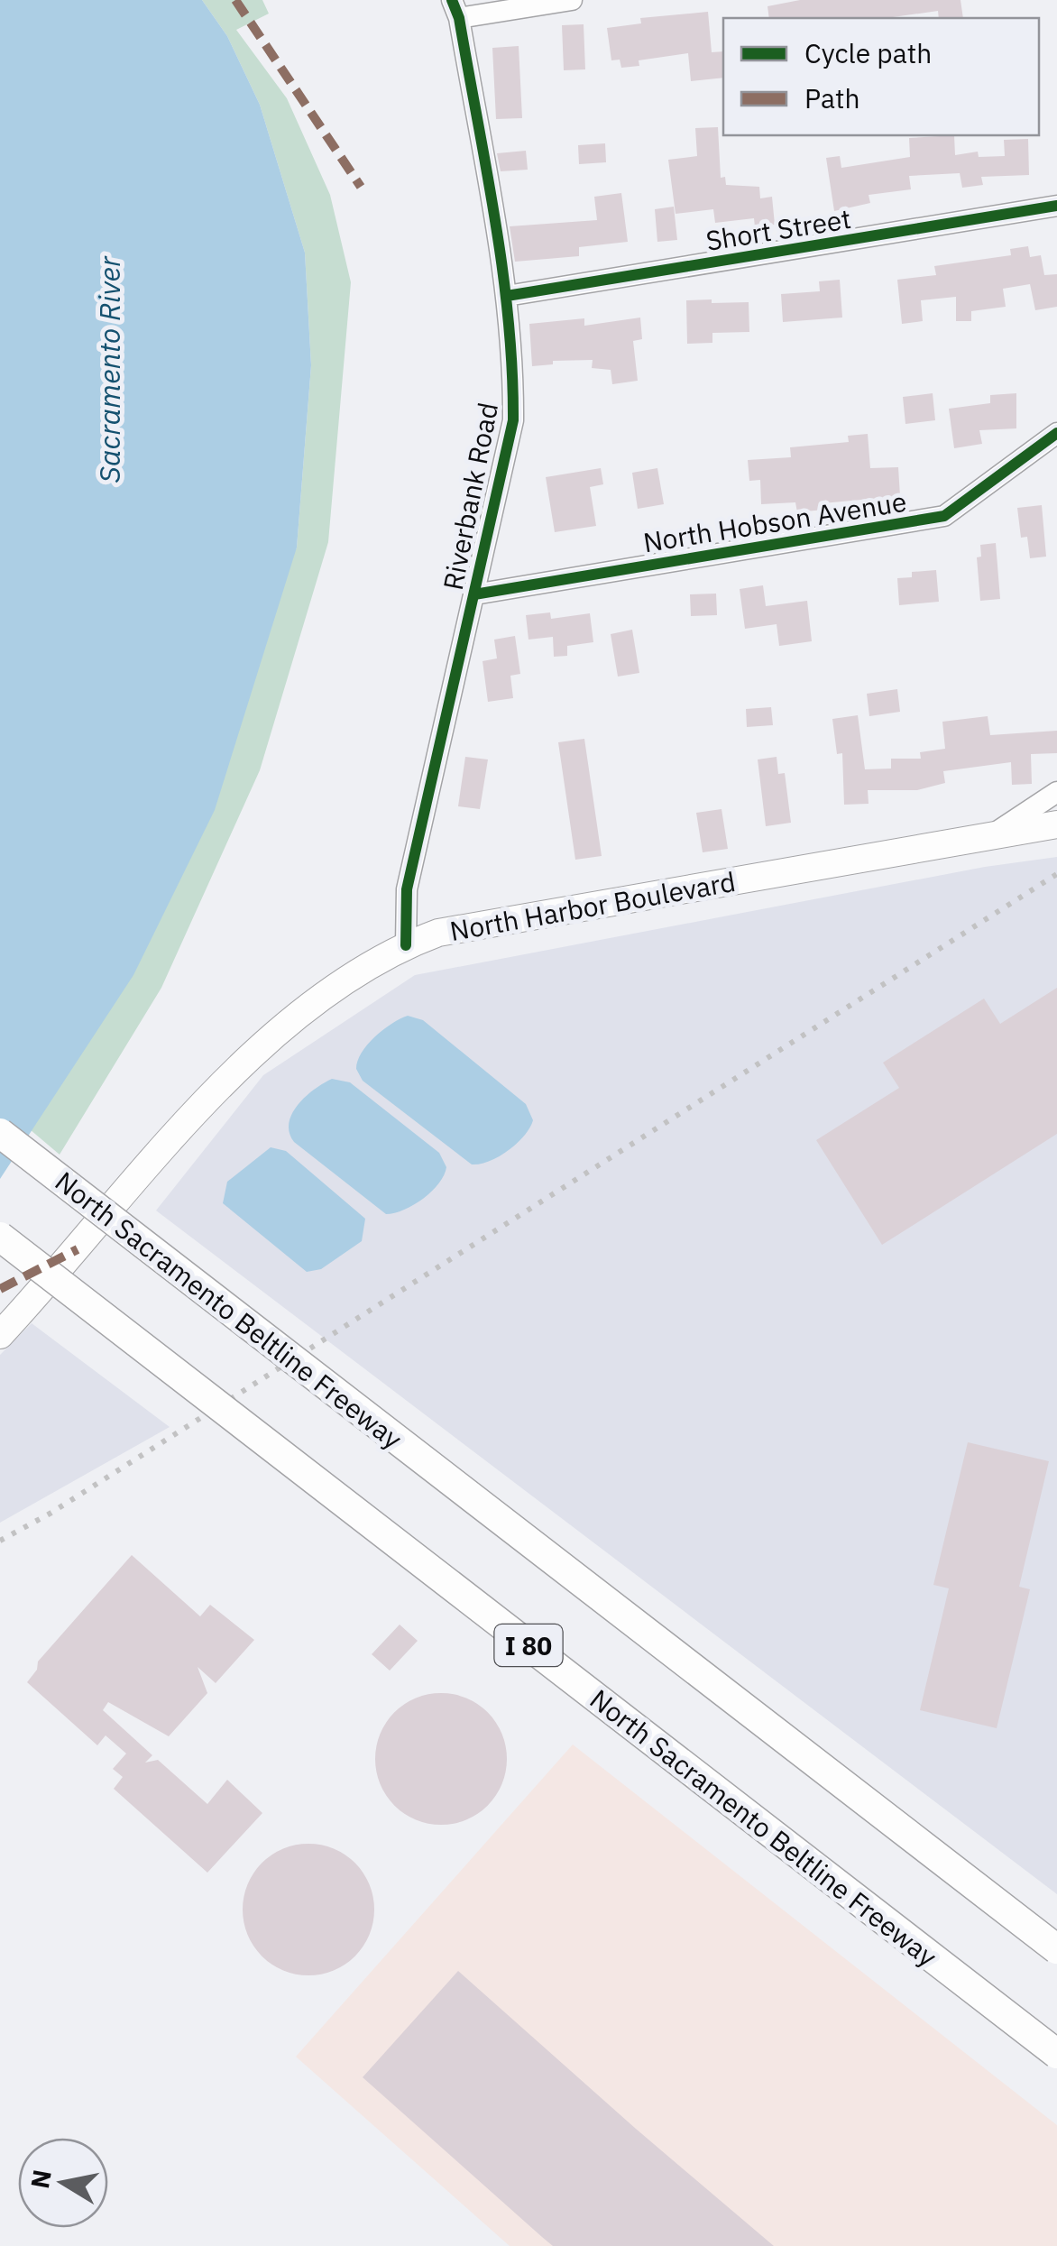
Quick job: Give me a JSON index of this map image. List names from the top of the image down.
{
  "streets": {
    "highway": ["North Sacramento Beltline Freeway", "I 80"],
    "main road": ["North Harbor Boulevard"],
    "street": ["Short Street", "Riverbank Road", "North Hobson Avenue"]
  },
  "crossings": [
    ["Short Street", "Riverbank Road"],
    ["Riverbank Road", "North Hobson Avenue"],
    ["Riverbank Road", "North Harbor Boulevard"]
  ],
  "water": ["Sacramento River"],
  "legend": ["Cycle path", "Path"],
  "north": "left"
}
